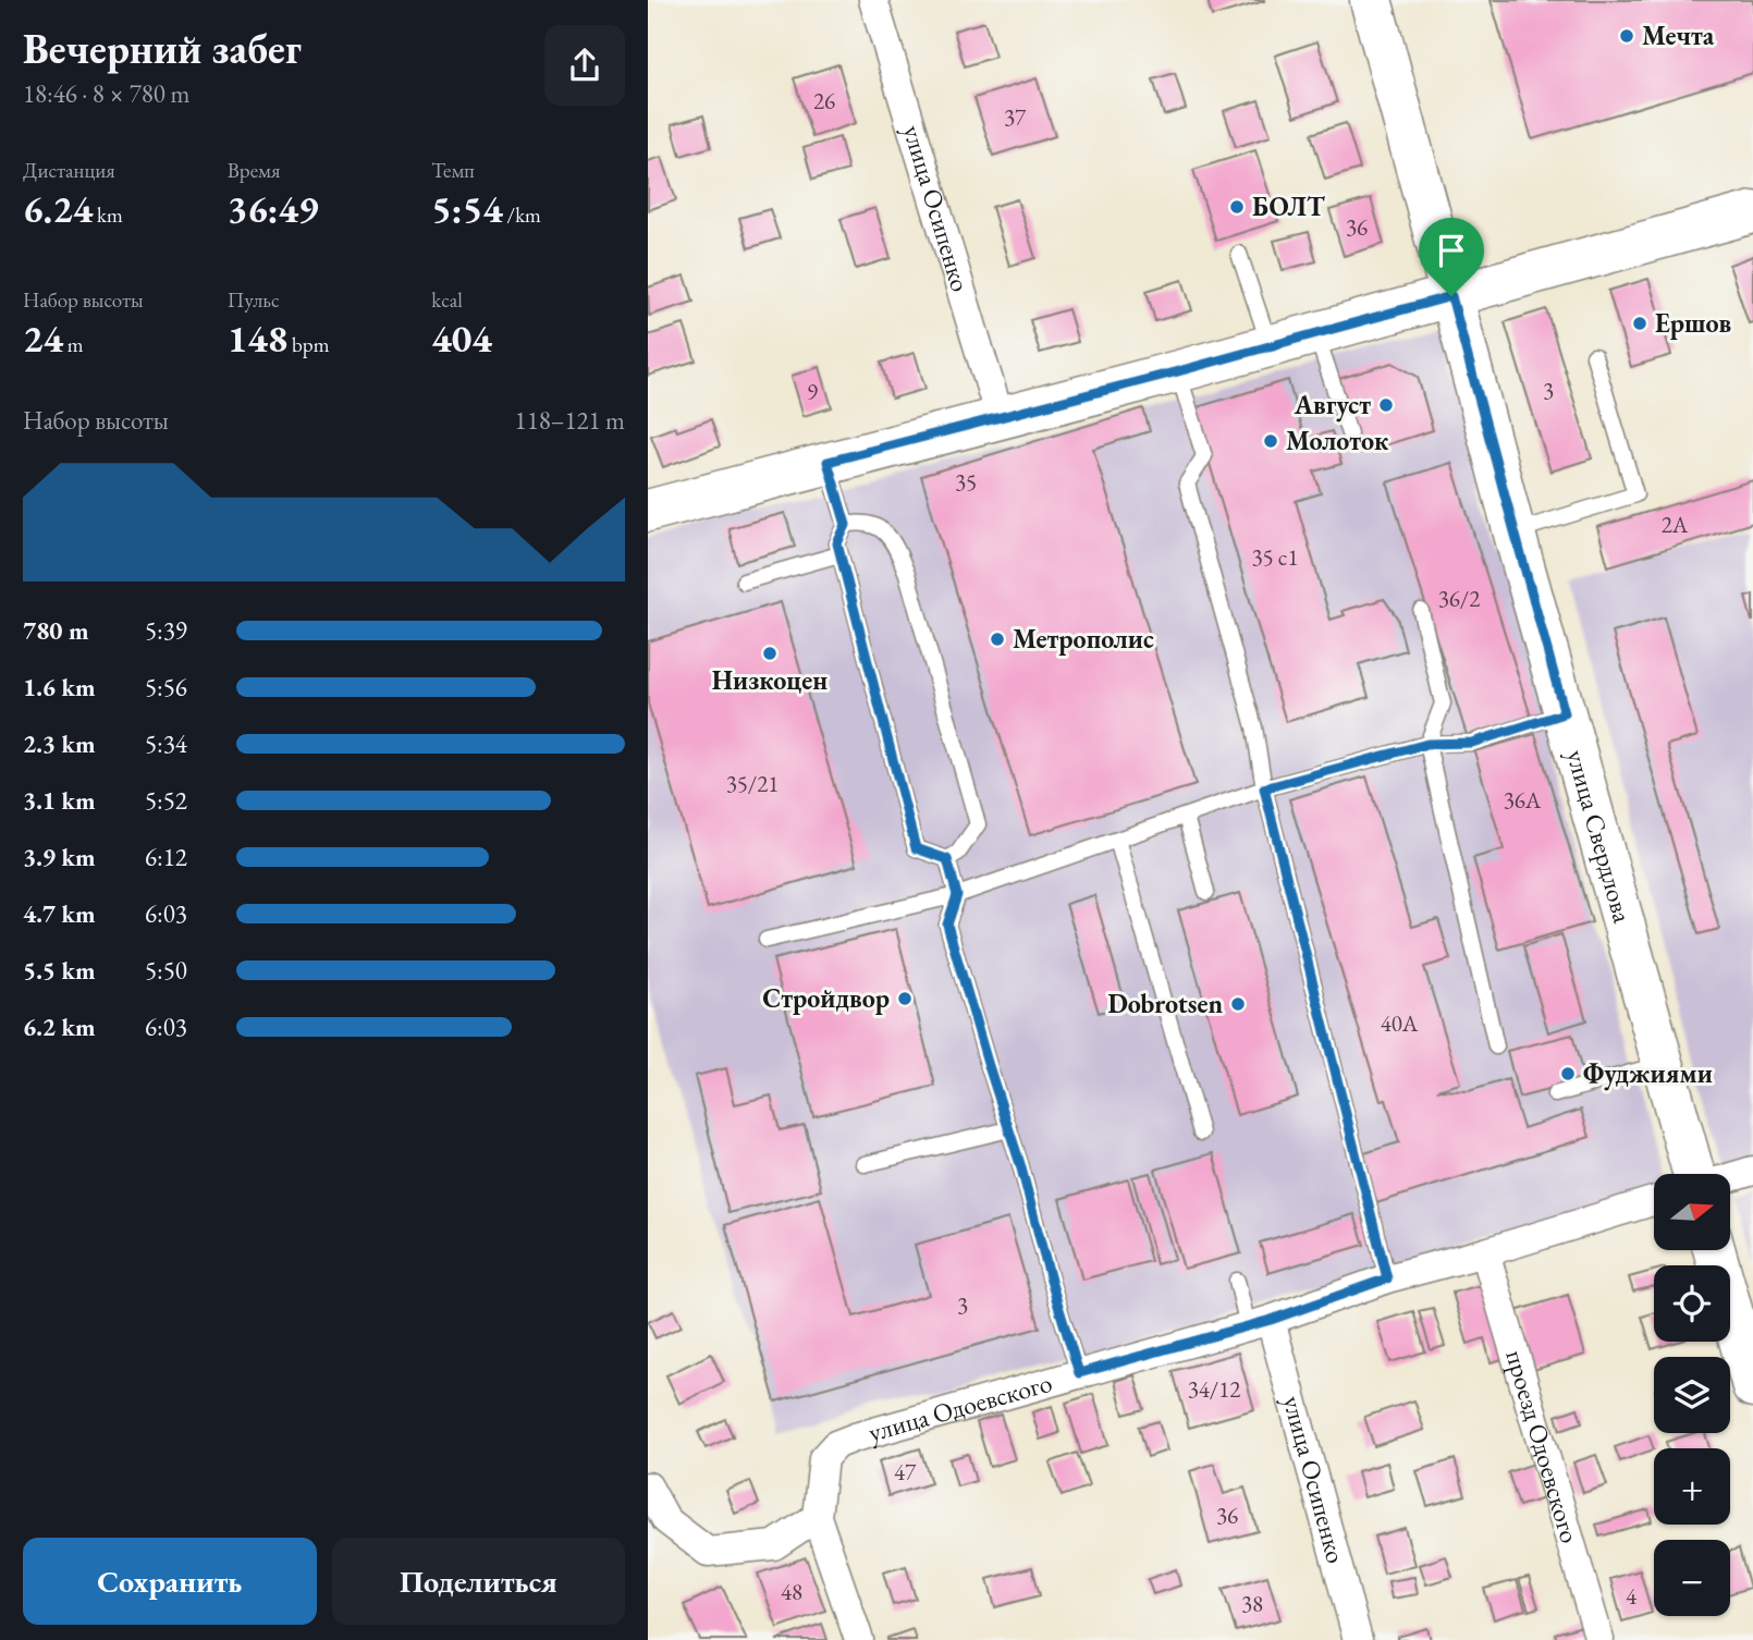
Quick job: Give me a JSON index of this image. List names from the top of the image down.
{
  "streets": {
    "street": [
      "улица Осипенко",
      "улица Свердлова",
      "улица Одоевского",
      "проезд Одоевского"
    ]
  },
  "crossings": [
    ["улица Осипенко", "улица Одоевского"],
    ["улица Одоевского", "проезд Одоевского"]
  ],
  "places": [
    "Мечта",
    "БОЛТ",
    "Ершов",
    "Август",
    "Молоток",
    "Метрополис",
    "Низкоцен",
    "Стройдвор",
    "Dobrotsen",
    "Фуджиями"
  ],
  "house_numbers": [
    "26",
    "37",
    "36",
    "3",
    "9",
    "35",
    "2А",
    "35 с1",
    "36/2",
    "35/21",
    "36А",
    "40А",
    "3",
    "34/12",
    "47",
    "36",
    "48",
    "4",
    "38"
  ],
  "north": "right",
  "page": {
    "heading": ["Вечерний забег", "18:46 · 8 × 780 m"],
    "stats": [
      ["Дистанция", "6.24 km"],
      ["Время", "36:49"],
      ["Темп", "5:54 /km"],
      ["Набор высоты", "24 m"],
      ["Пульс", "148 bpm"],
      ["kcal", "404"]
    ],
    "chart": ["Набор высоты", "118–121 m"],
    "list": [
      {
        "name": "780 m",
        "note": "5:39"
      },
      {
        "name": "1.6 km",
        "note": "5:56"
      },
      {
        "name": "2.3 km",
        "note": "5:34"
      },
      {
        "name": "3.1 km",
        "note": "5:52"
      },
      {
        "name": "3.9 km",
        "note": "6:12"
      },
      {
        "name": "4.7 km",
        "note": "6:03"
      },
      {
        "name": "5.5 km",
        "note": "5:50"
      },
      {
        "name": "6.2 km",
        "note": "6:03"
      }
    ],
    "map_buttons": ["+", "−"],
    "buttons": ["Сохранить", "Поделиться"]
  }
}
